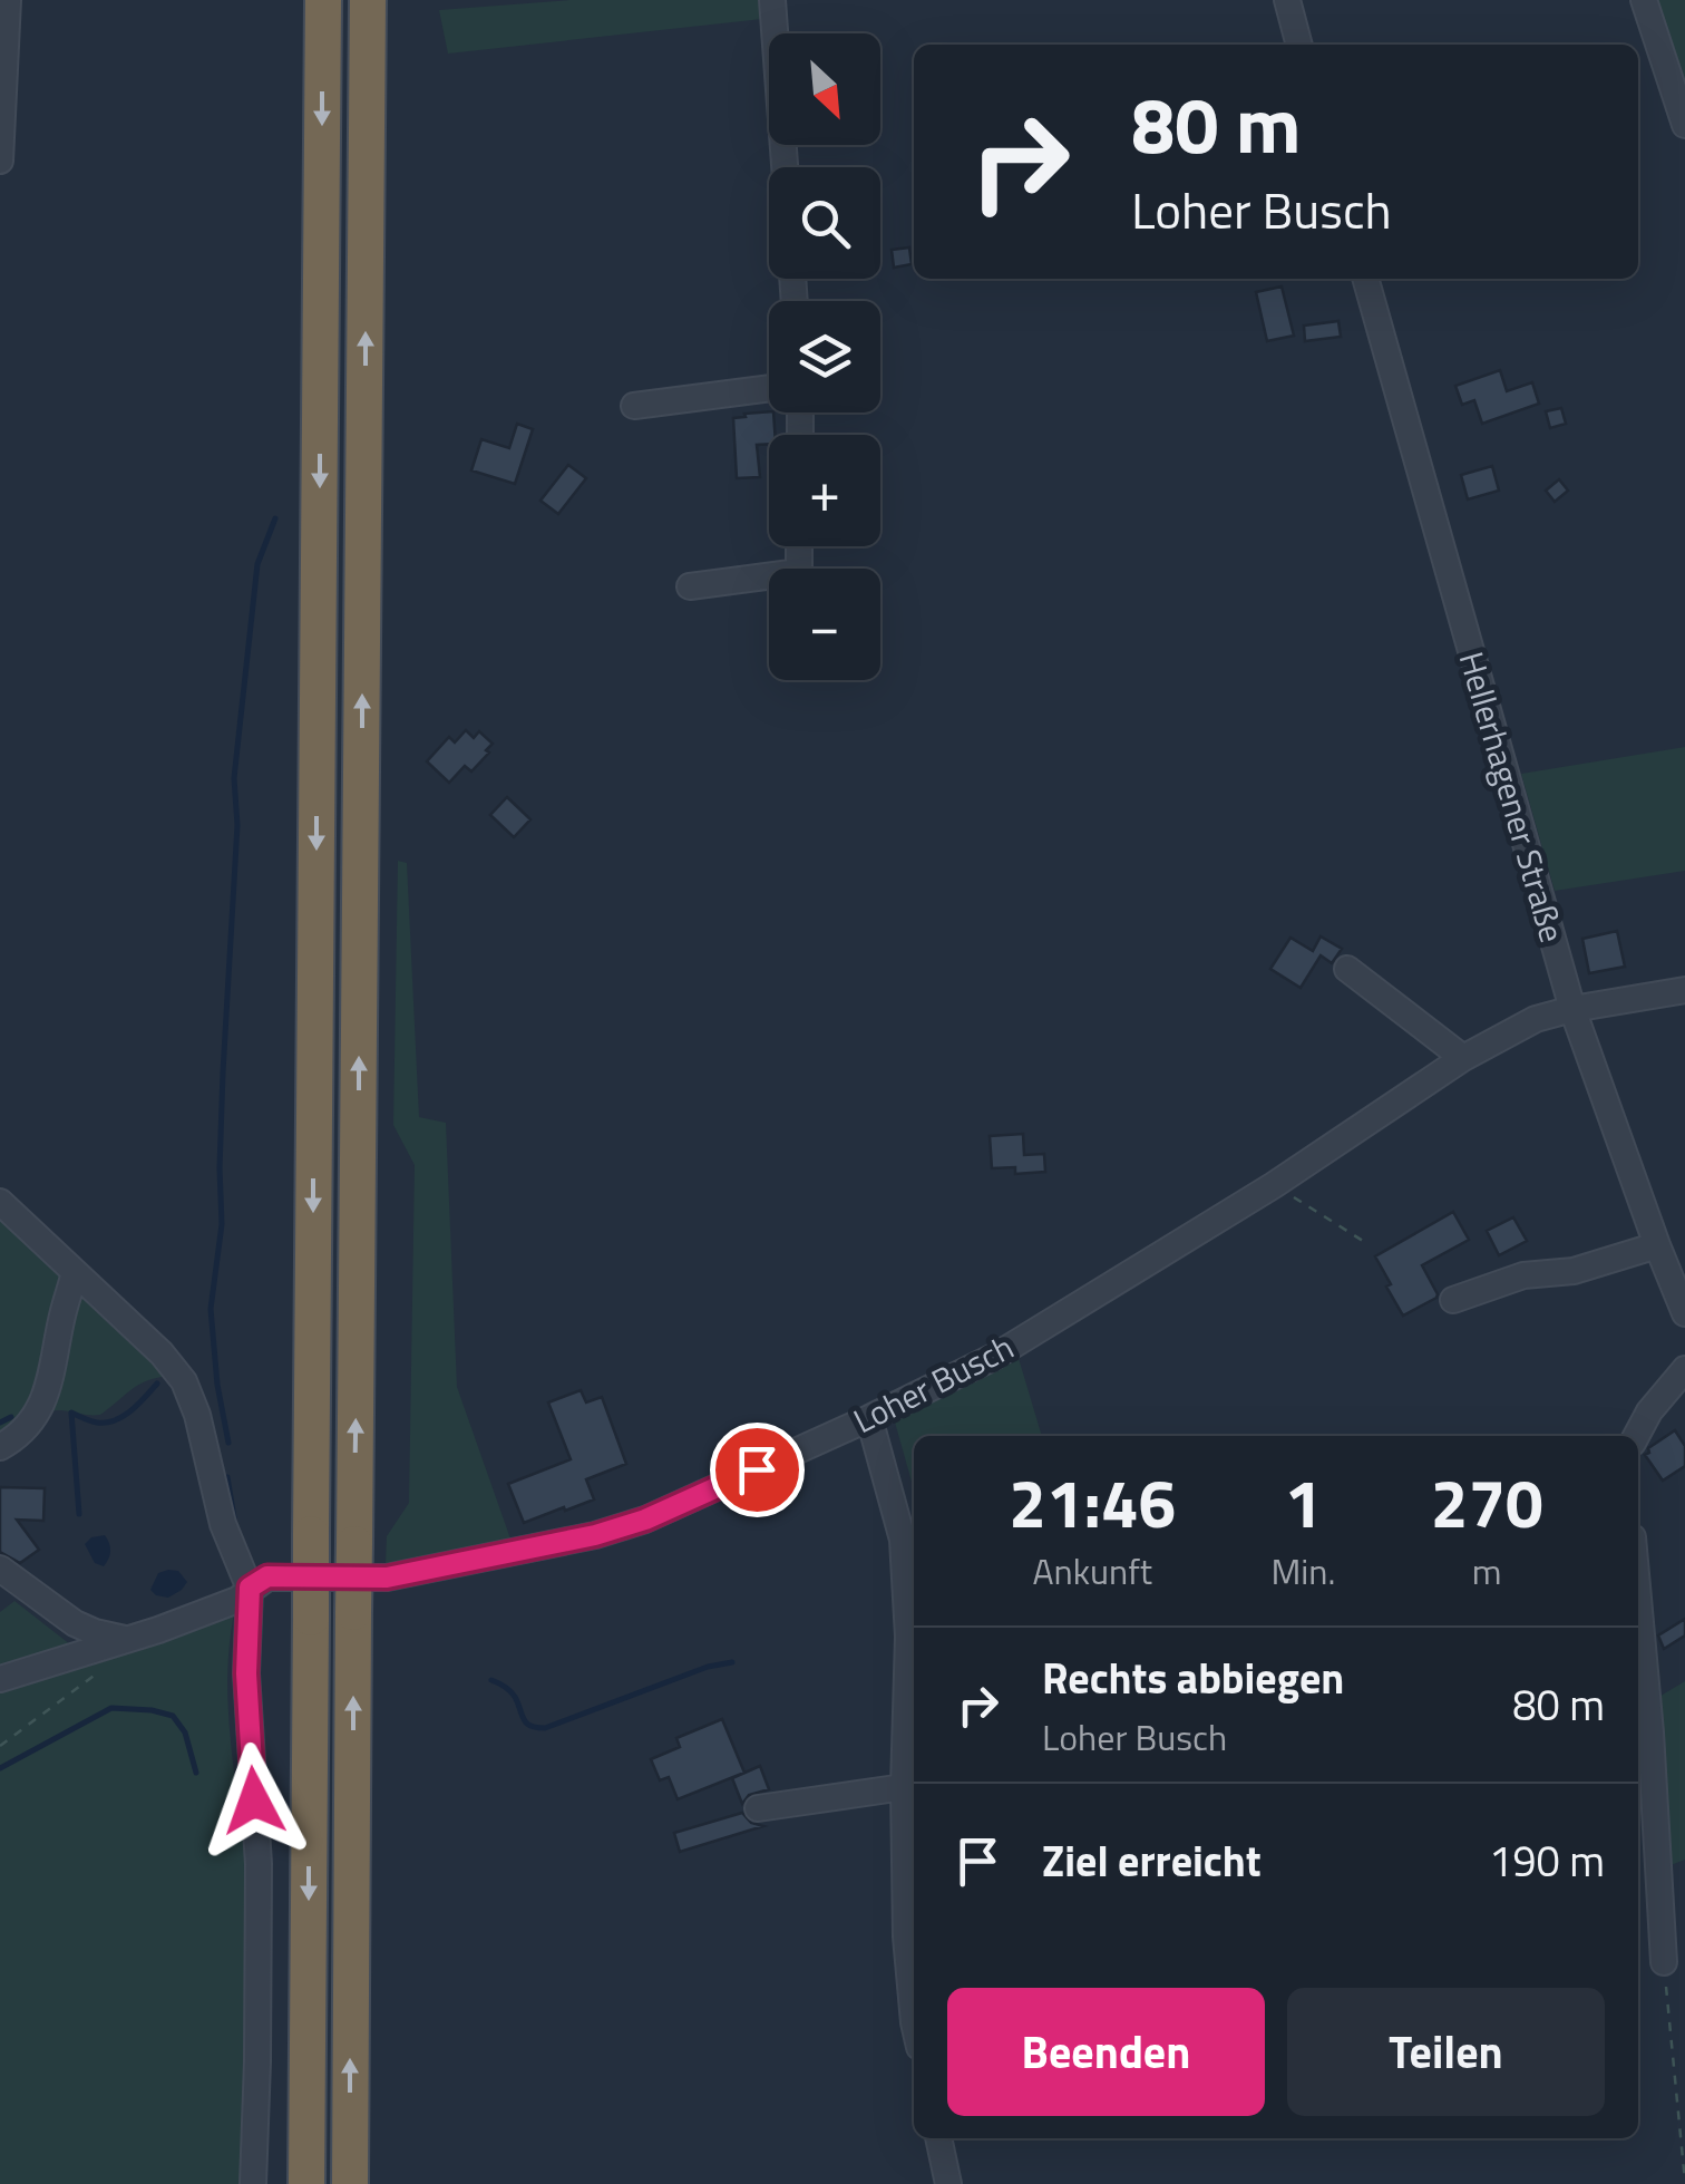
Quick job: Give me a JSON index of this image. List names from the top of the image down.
{
  "streets": {
    "street": ["Hellerhagener Straße", "Loher Busch"]
  },
  "crossings": [
    ["Hellerhagener Straße", "Loher Busch"]
  ],
  "north": "bottom right",
  "page": {
    "map_buttons": ["+", "−"],
    "turn": ["80 m", "Loher Busch"],
    "eta": [
      "21:46",
      "Ankunft",
      "1",
      "Min.",
      "270",
      "m"
    ],
    "list": [
      {
        "name": "Rechts abbiegen",
        "note": "Loher Busch",
        "value": "80 m"
      },
      {
        "name": "Ziel erreicht",
        "value": "190 m"
      }
    ],
    "buttons": ["Beenden", "Teilen"]
  }
}
